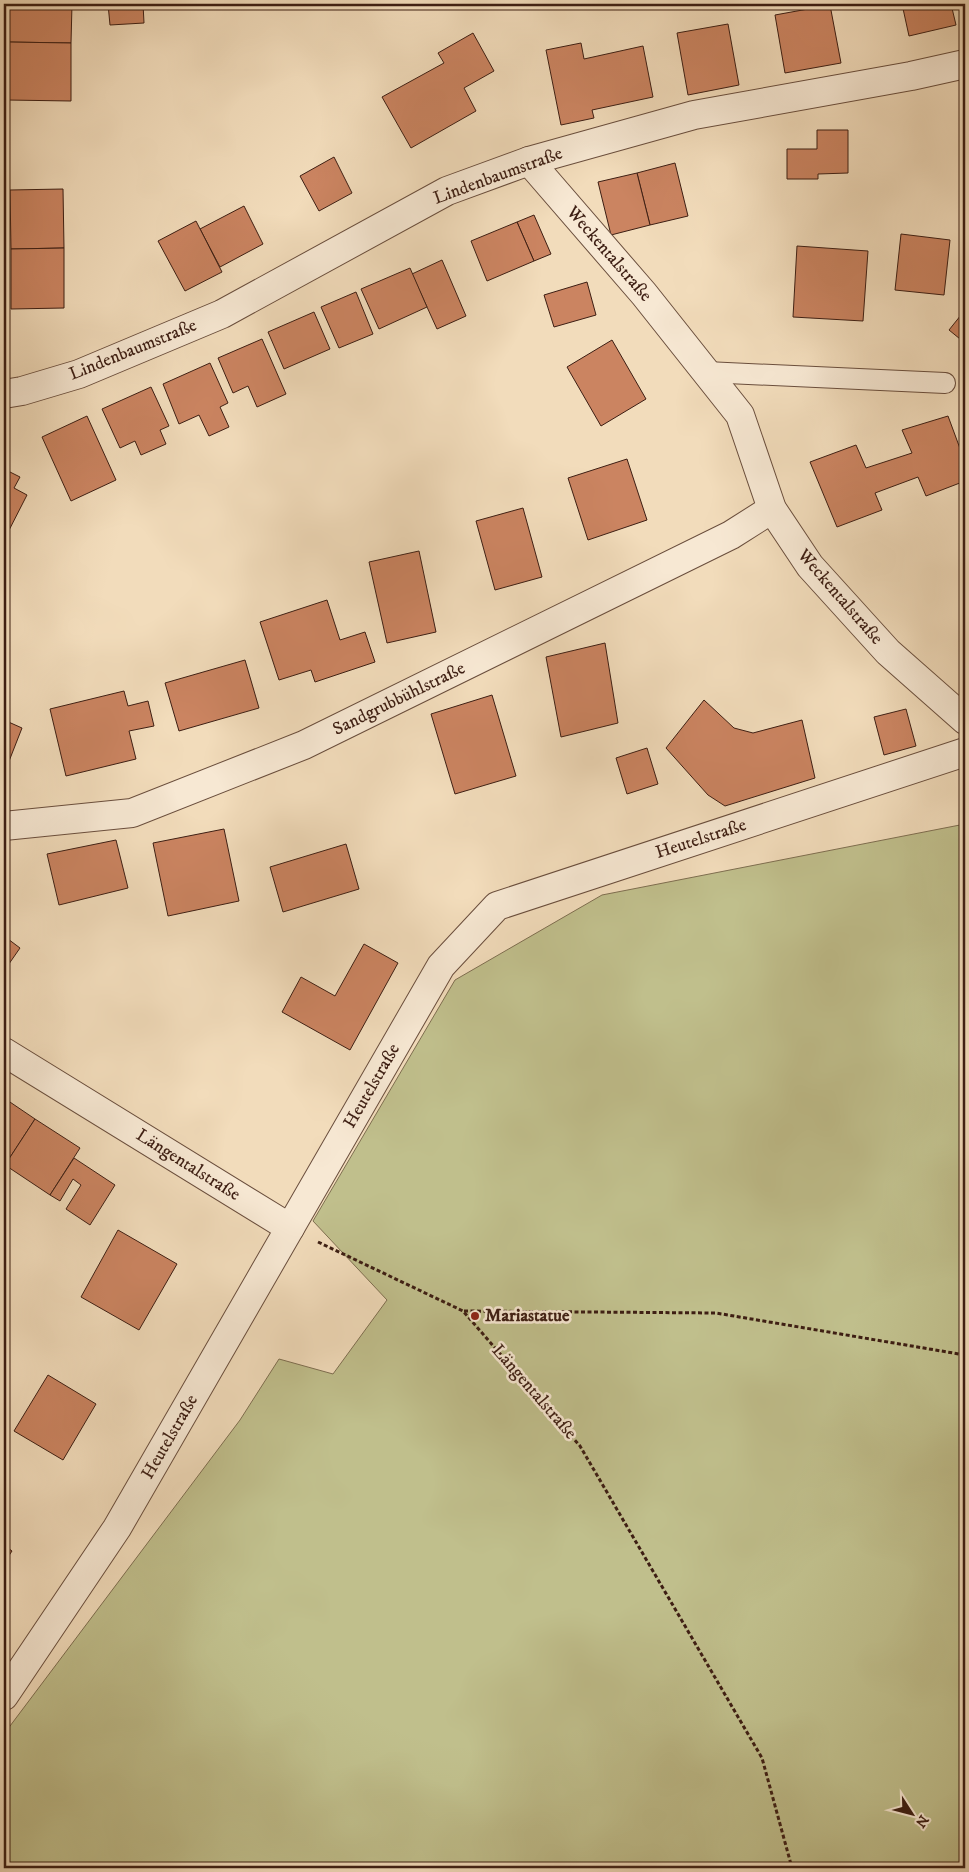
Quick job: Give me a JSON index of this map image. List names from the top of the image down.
{
  "streets": {
    "street": [
      "Lindenbaumstraße",
      "Weckentalstraße",
      "Sandgrubbühlstraße",
      "Heutelstraße",
      "Längentalstraße"
    ]
  },
  "crossings": [
    ["Lindenbaumstraße", "Weckentalstraße"],
    ["Weckentalstraße", "Sandgrubbühlstraße"],
    ["Heutelstraße", "Längentalstraße"]
  ],
  "places": ["Mariastatue"],
  "north": "bottom right"
}
